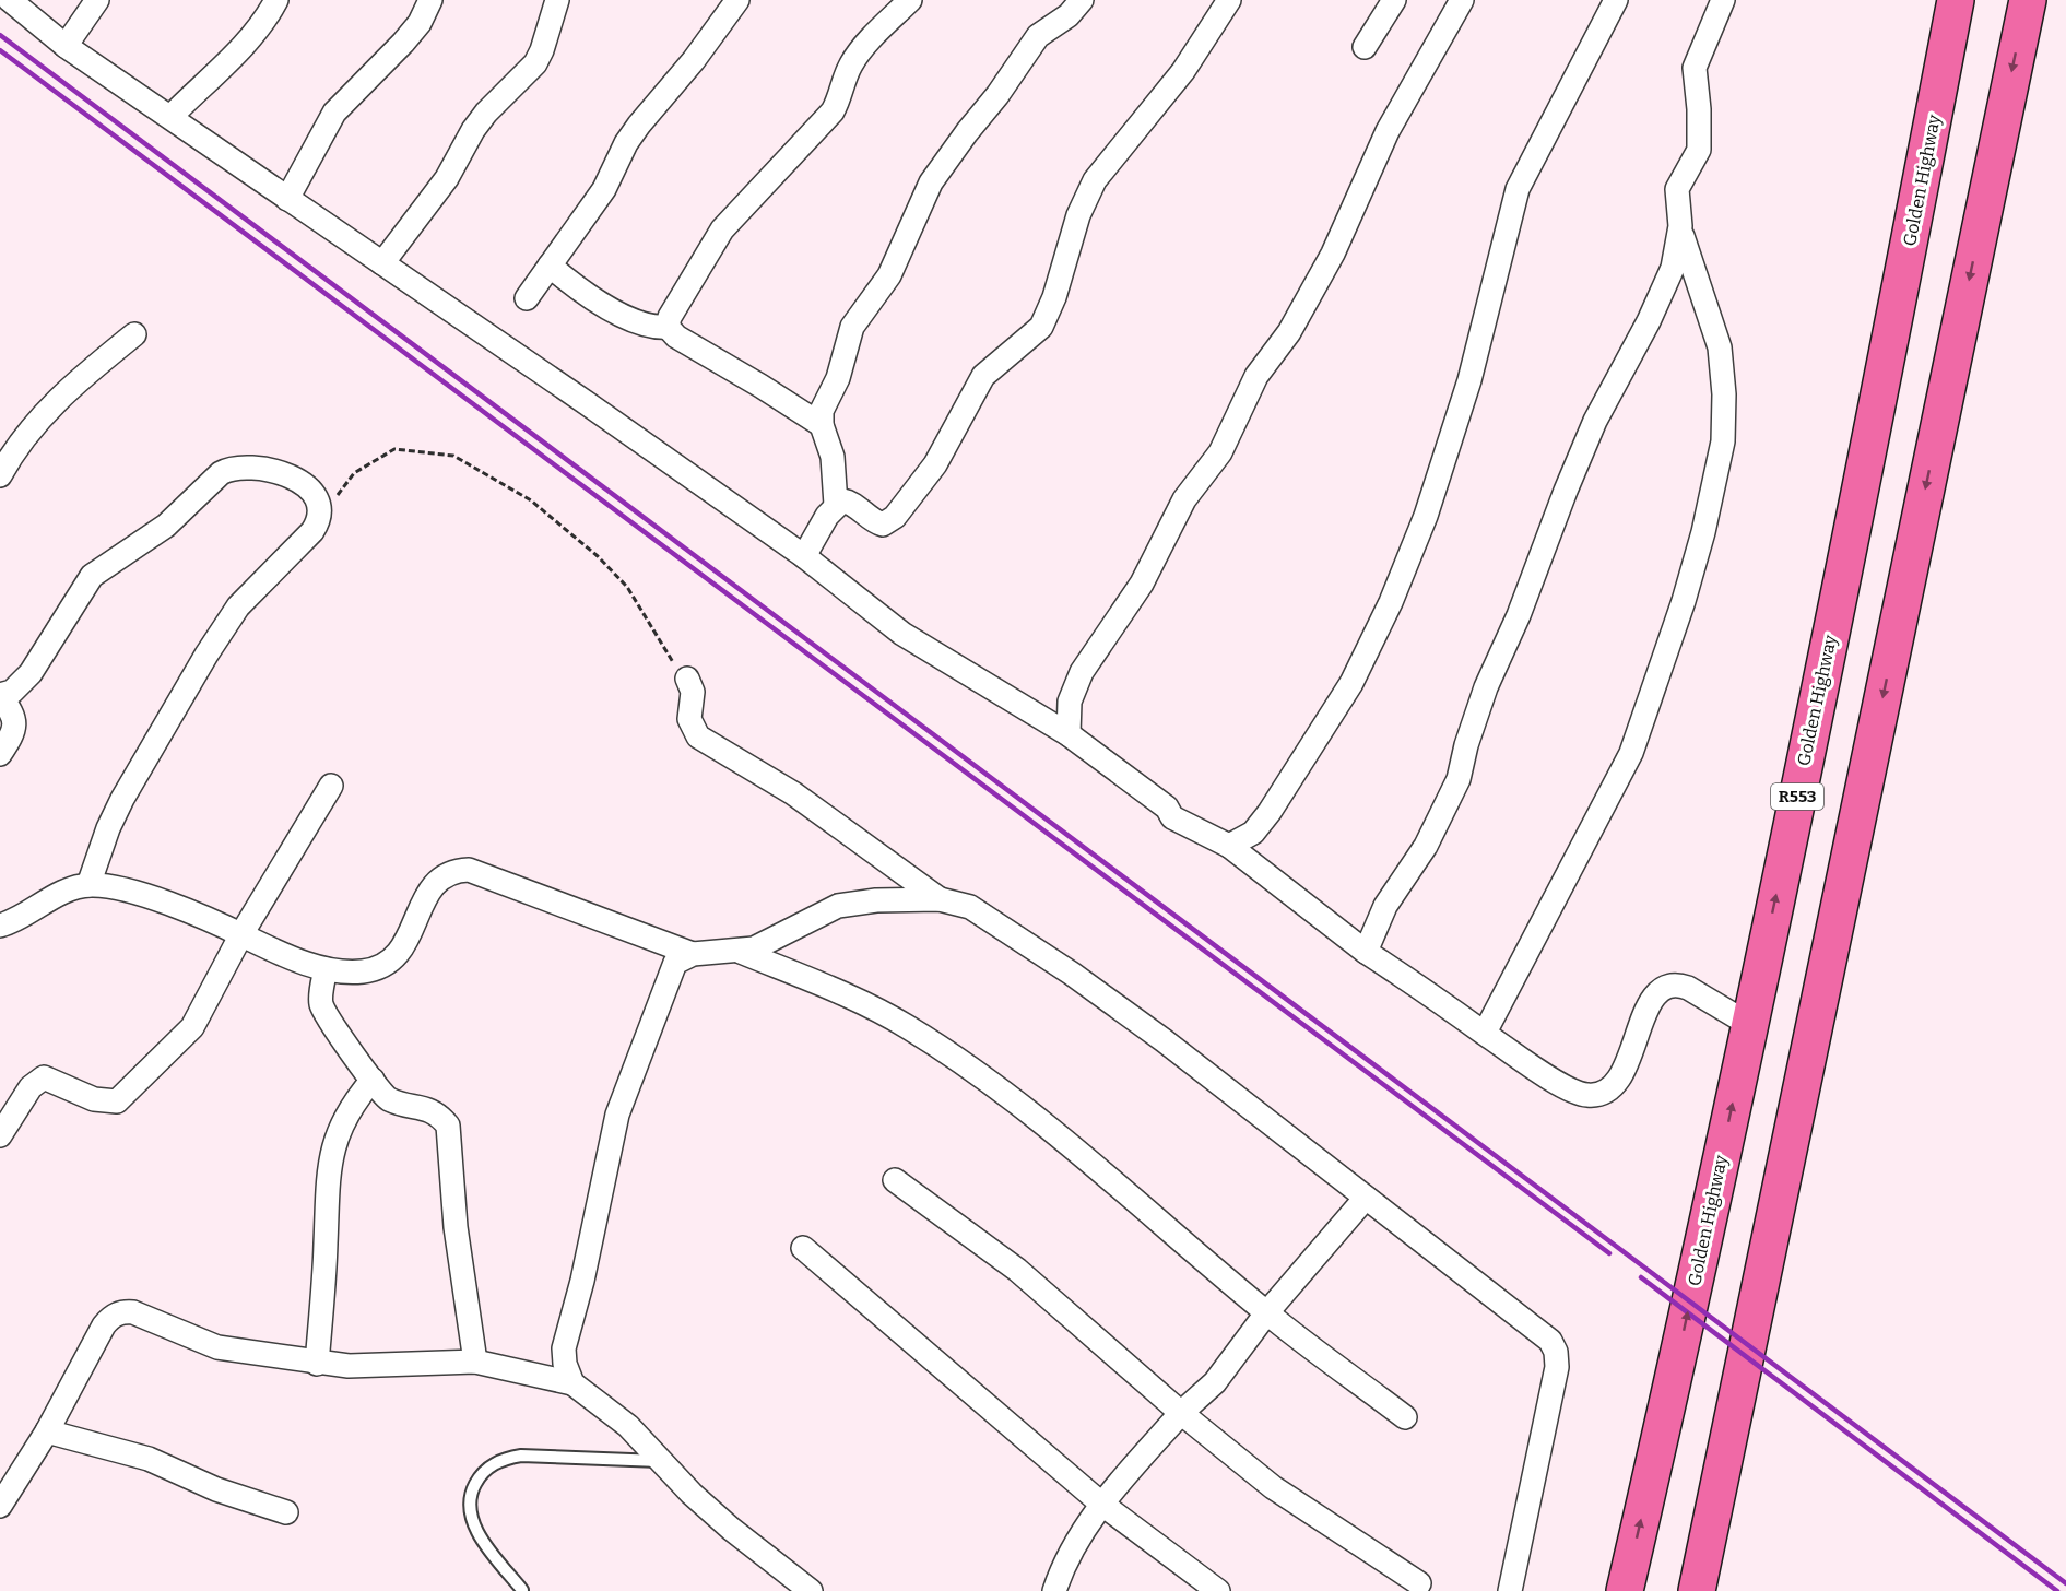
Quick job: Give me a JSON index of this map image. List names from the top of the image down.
{
  "streets": {
    "main road": ["Golden Highway", "R553"]
  }
}
